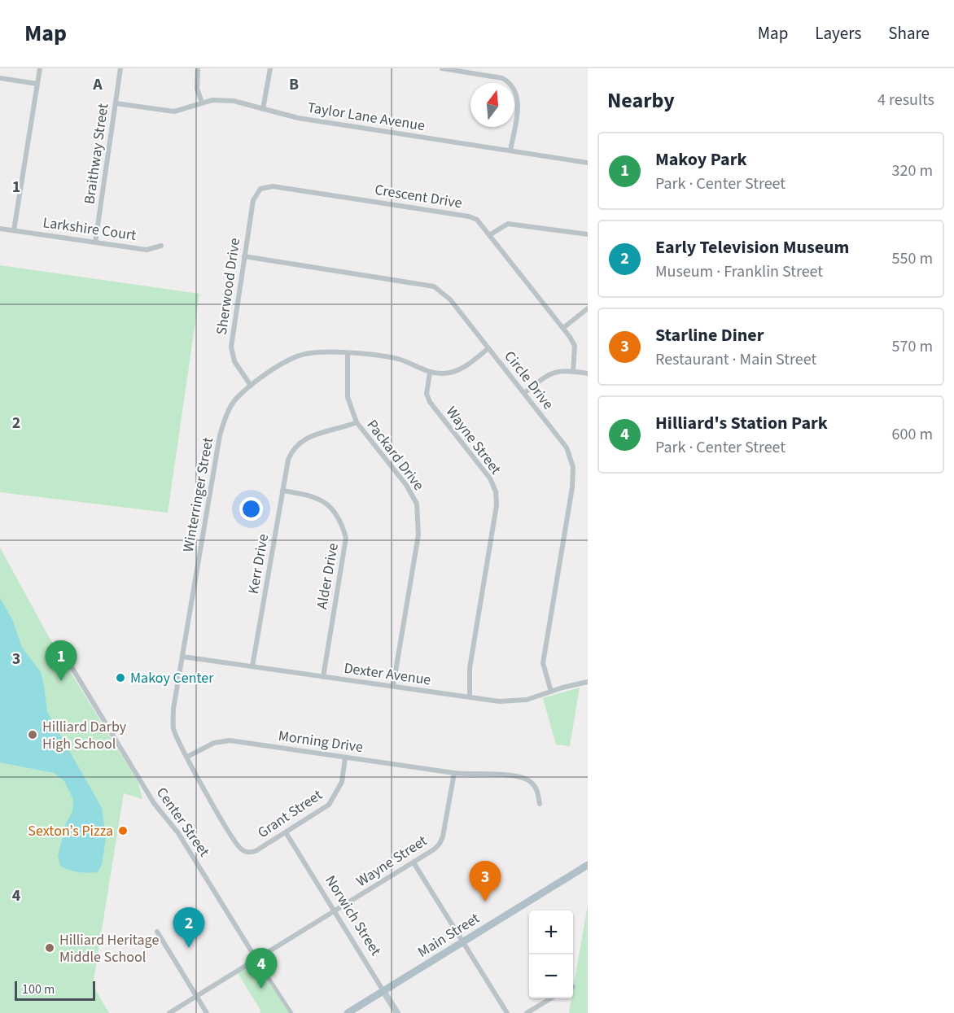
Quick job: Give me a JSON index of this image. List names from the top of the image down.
{
  "streets": {
    "main road": ["Norwich Street", "Main Street"],
    "street": [
      "Taylor Lane Avenue",
      "Braithway Street",
      "Crescent Drive",
      "Larkshire Court",
      "Sherwood Drive",
      "Circle Drive",
      "Wayne Street",
      "Packard Drive",
      "Winterringer Street",
      "Kerr Drive",
      "Alder Drive",
      "Dexter Avenue",
      "Morning Drive",
      "Grant Street",
      "Center Street"
    ]
  },
  "crossings": [
    ["Taylor Lane Avenue", "Braithway Street"],
    ["Braithway Street", "Larkshire Court"],
    ["Crescent Drive", "Sherwood Drive"],
    ["Sherwood Drive", "Circle Drive"],
    ["Sherwood Drive", "Winterringer Street"],
    ["Circle Drive", "Winterringer Street"],
    ["Circle Drive", "Dexter Avenue"],
    ["Wayne Street", "Winterringer Street"],
    ["Wayne Street", "Dexter Avenue"],
    ["Wayne Street", "Morning Drive"],
    ["Wayne Street", "Center Street"],
    ["Wayne Street", "Norwich Street"],
    ["Packard Drive", "Winterringer Street"],
    ["Packard Drive", "Kerr Drive"],
    ["Packard Drive", "Dexter Avenue"],
    ["Winterringer Street", "Dexter Avenue"],
    ["Winterringer Street", "Morning Drive"],
    ["Winterringer Street", "Grant Street"],
    ["Kerr Drive", "Alder Drive"],
    ["Kerr Drive", "Dexter Avenue"],
    ["Alder Drive", "Dexter Avenue"],
    ["Morning Drive", "Grant Street"],
    ["Grant Street", "Norwich Street"],
    ["Norwich Street", "Main Street"]
  ],
  "places": [
    "Makoy Center",
    "Hilliard Darby High School",
    "Sexton’s Pizza",
    "Hilliard Heritage Middle School"
  ],
  "scale_bar": "100 m",
  "north": "top",
  "page": {
    "header": "Map",
    "nav": ["Map", "Layers", "Share"],
    "heading": ["Nearby", "4 results"],
    "list": [
      {
        "mark": "1",
        "name": "Makoy Park",
        "note": "Park · Center Street",
        "value": "320 m"
      },
      {
        "mark": "2",
        "name": "Early Television Museum",
        "note": "Museum · Franklin Street",
        "value": "550 m"
      },
      {
        "mark": "3",
        "name": "Starline Diner",
        "note": "Restaurant · Main Street",
        "value": "570 m"
      },
      {
        "mark": "4",
        "name": "Hilliard's Station Park",
        "note": "Park · Center Street",
        "value": "600 m"
      }
    ],
    "pins": [
      "1",
      "3",
      "2",
      "4"
    ],
    "map_buttons": ["+", "−"],
    "scale": "100 m"
  },
  "grid": {
    "columns": ["A", "B"],
    "rows": [
      "1",
      "2",
      "3",
      "4"
    ]
  }
}
